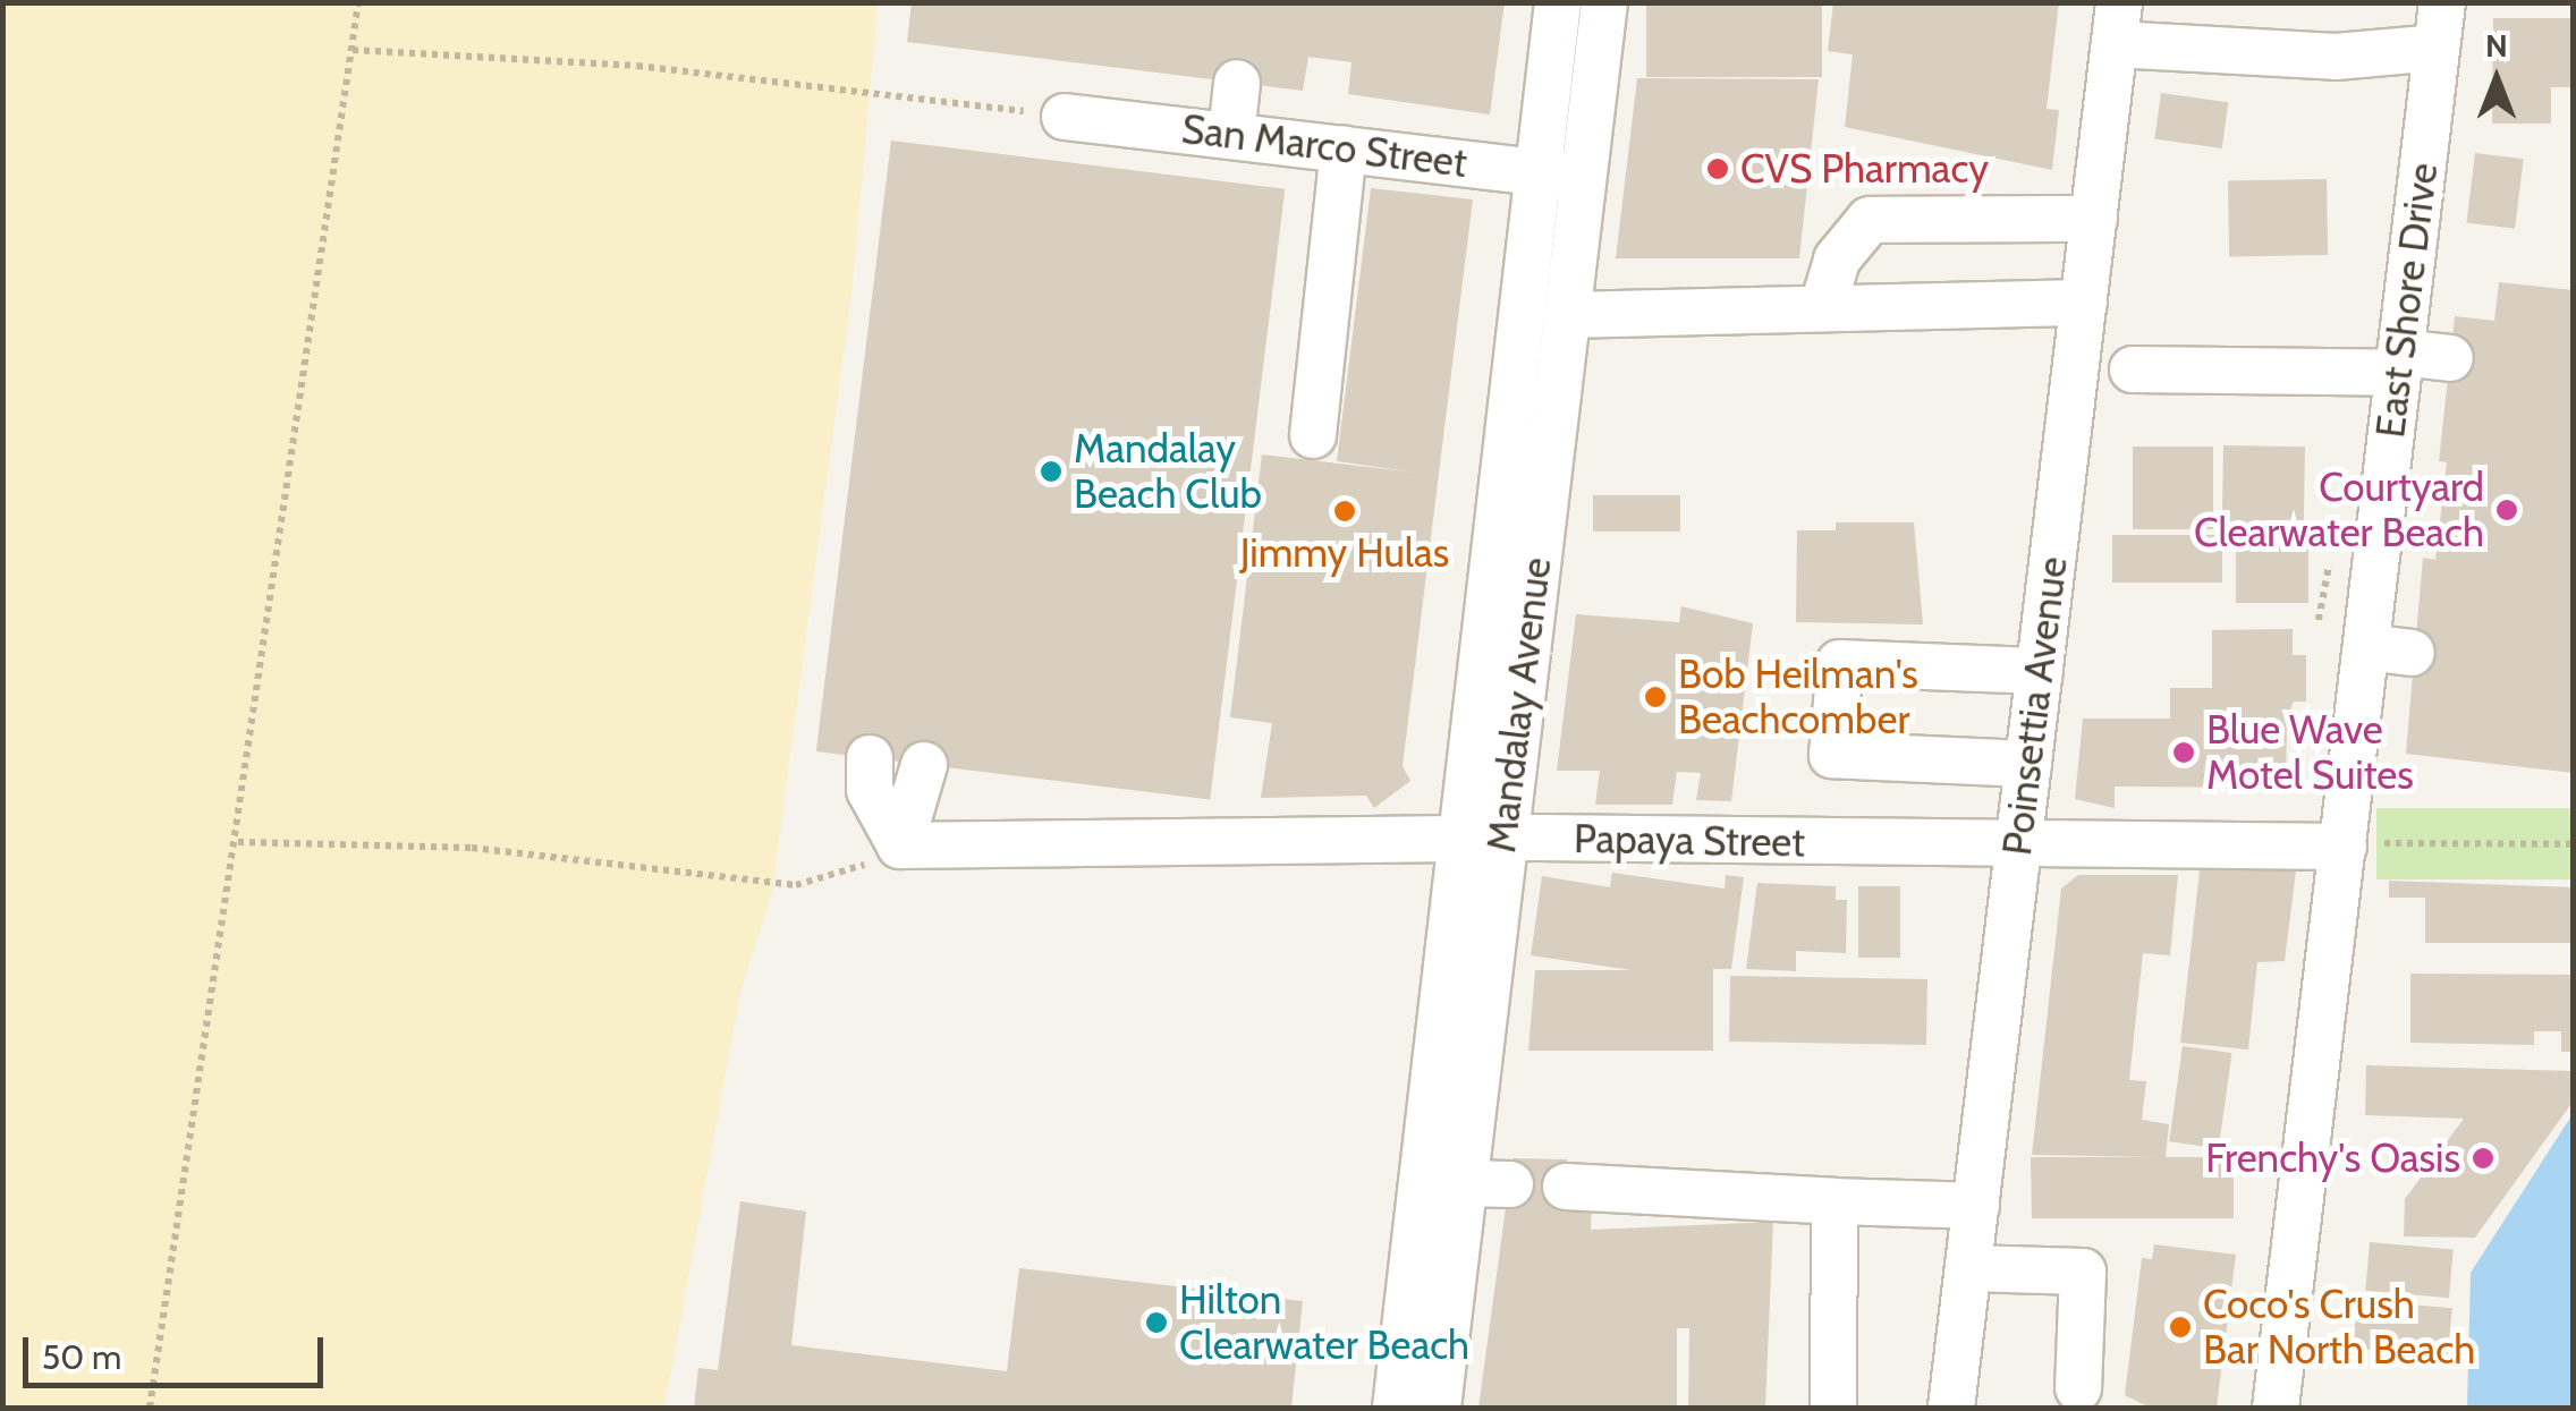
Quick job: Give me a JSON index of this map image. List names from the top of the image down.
{
  "streets": {
    "street": [
      "San Marco Street",
      "East Shore Drive",
      "Mandalay Avenue",
      "Poinsettia Avenue",
      "Papaya Street"
    ]
  },
  "crossings": [
    ["San Marco Street", "Mandalay Avenue"],
    ["East Shore Drive", "Papaya Street"],
    ["Mandalay Avenue", "Papaya Street"],
    ["Poinsettia Avenue", "Papaya Street"]
  ],
  "places": [
    "CVS Pharmacy",
    "Mandalay Beach Club",
    "Courtyard Clearwater Beach",
    "Jimmy Hulas",
    "Bob Heilman's Beachcomber",
    "Blue Wave Motel Suites",
    "Frenchy's Oasis",
    "Hilton Clearwater Beach",
    "Coco's Crush Bar North Beach"
  ],
  "scale_bar": "50 m",
  "north": "top"
}
